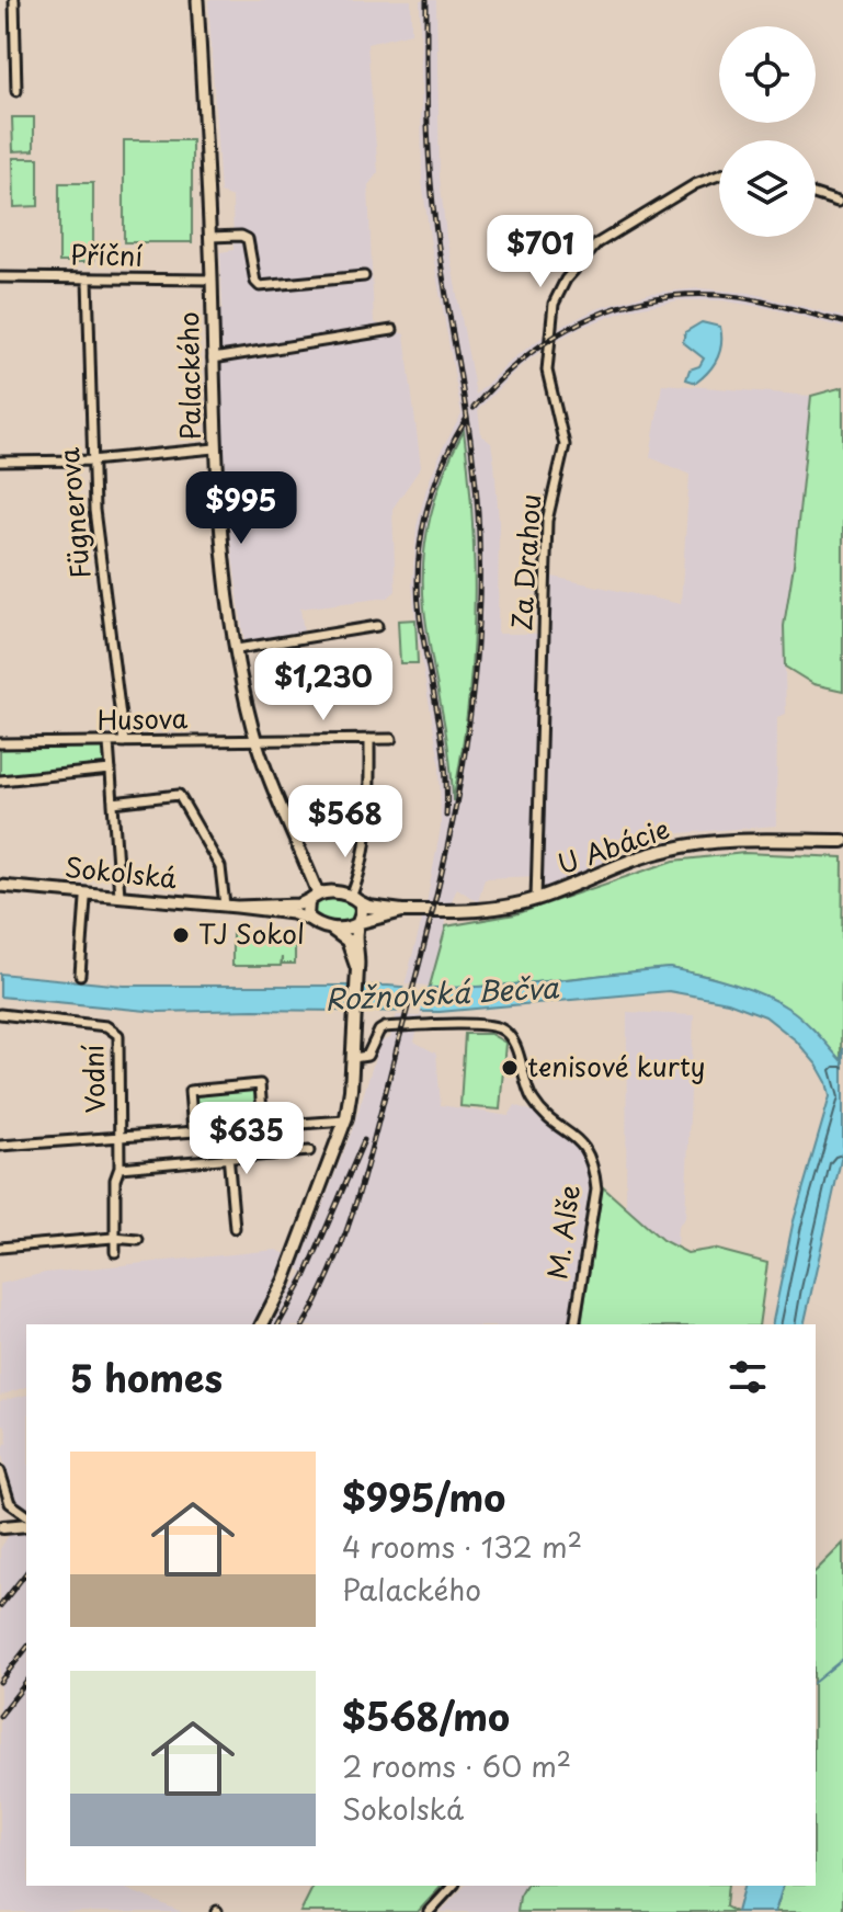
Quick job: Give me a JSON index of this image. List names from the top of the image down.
{
  "streets": {
    "main road": ["U Abácie", "Sokolská"],
    "street": [
      "Příční",
      "Palackého",
      "Fügnerova",
      "Za Drahou",
      "Husova",
      "Vodní",
      "M. Alše"
    ]
  },
  "crossings": [
    ["Příční", "Palackého"],
    ["Příční", "Fügnerova"],
    ["Palackého", "Husova"],
    ["Palackého", "Sokolská"],
    ["Fügnerova", "Husova"],
    ["Za Drahou", "U Abácie"],
    ["U Abácie", "Sokolská"]
  ],
  "water": ["Rožnovská Bečva"],
  "places": ["TJ Sokol", "tenisové kurty"],
  "page": {
    "price": [
      "$701",
      "$995",
      "$1,230",
      "$568",
      "$635"
    ],
    "heading": "5 homes",
    "list": [
      {
        "name": "$995/mo",
        "note": "4 rooms · 132 m² · Palackého"
      },
      {
        "name": "$568/mo",
        "note": "2 rooms · 60 m² · Sokolská"
      }
    ]
  }
}
